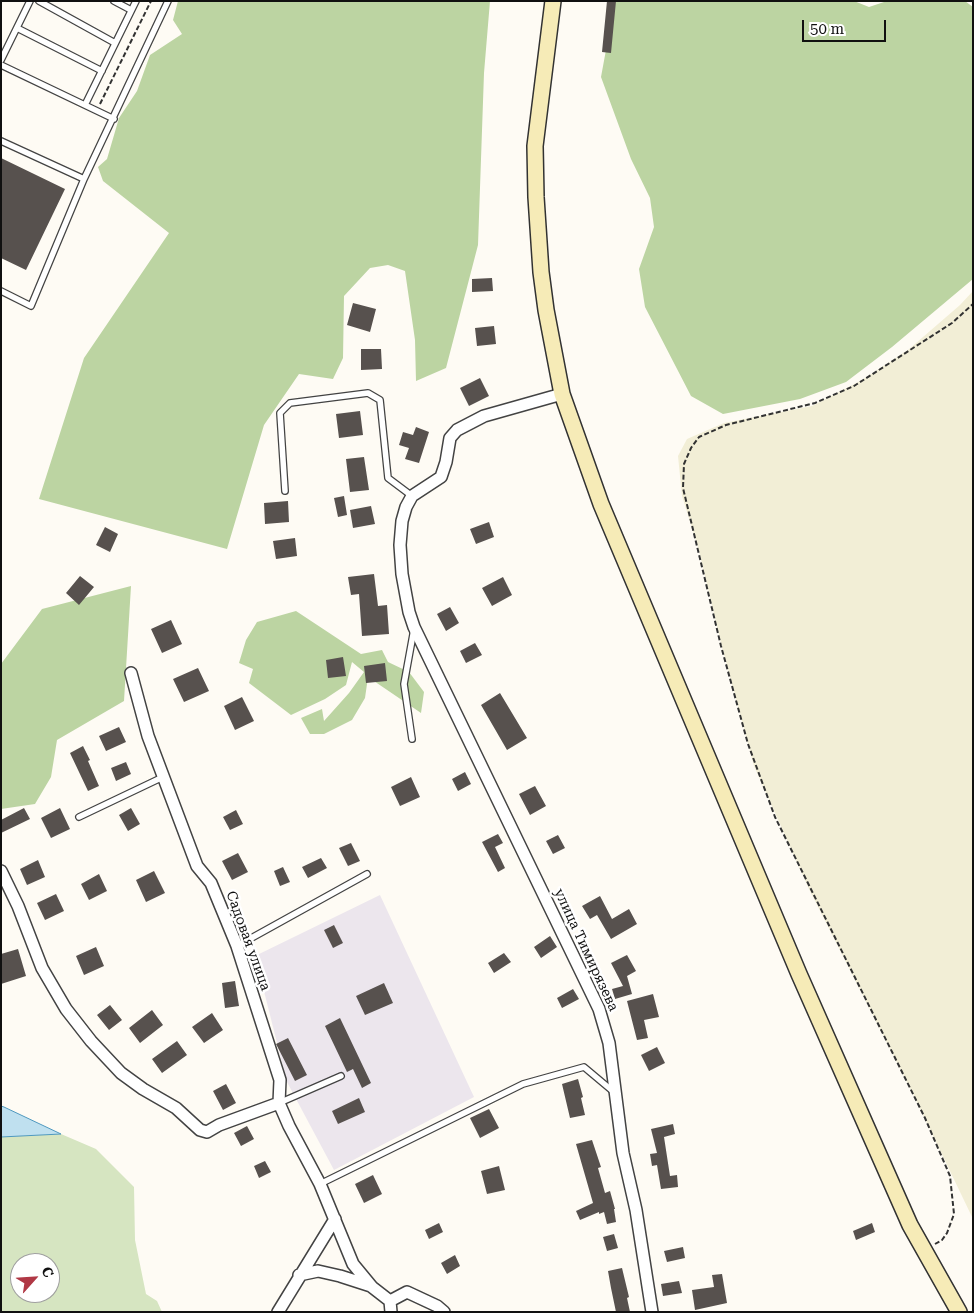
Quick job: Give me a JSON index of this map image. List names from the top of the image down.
{
  "streets": {
    "street": ["Садовая улица", "улица Тимирязева"]
  },
  "scale_bar": "50 m",
  "north": "top right"
}
